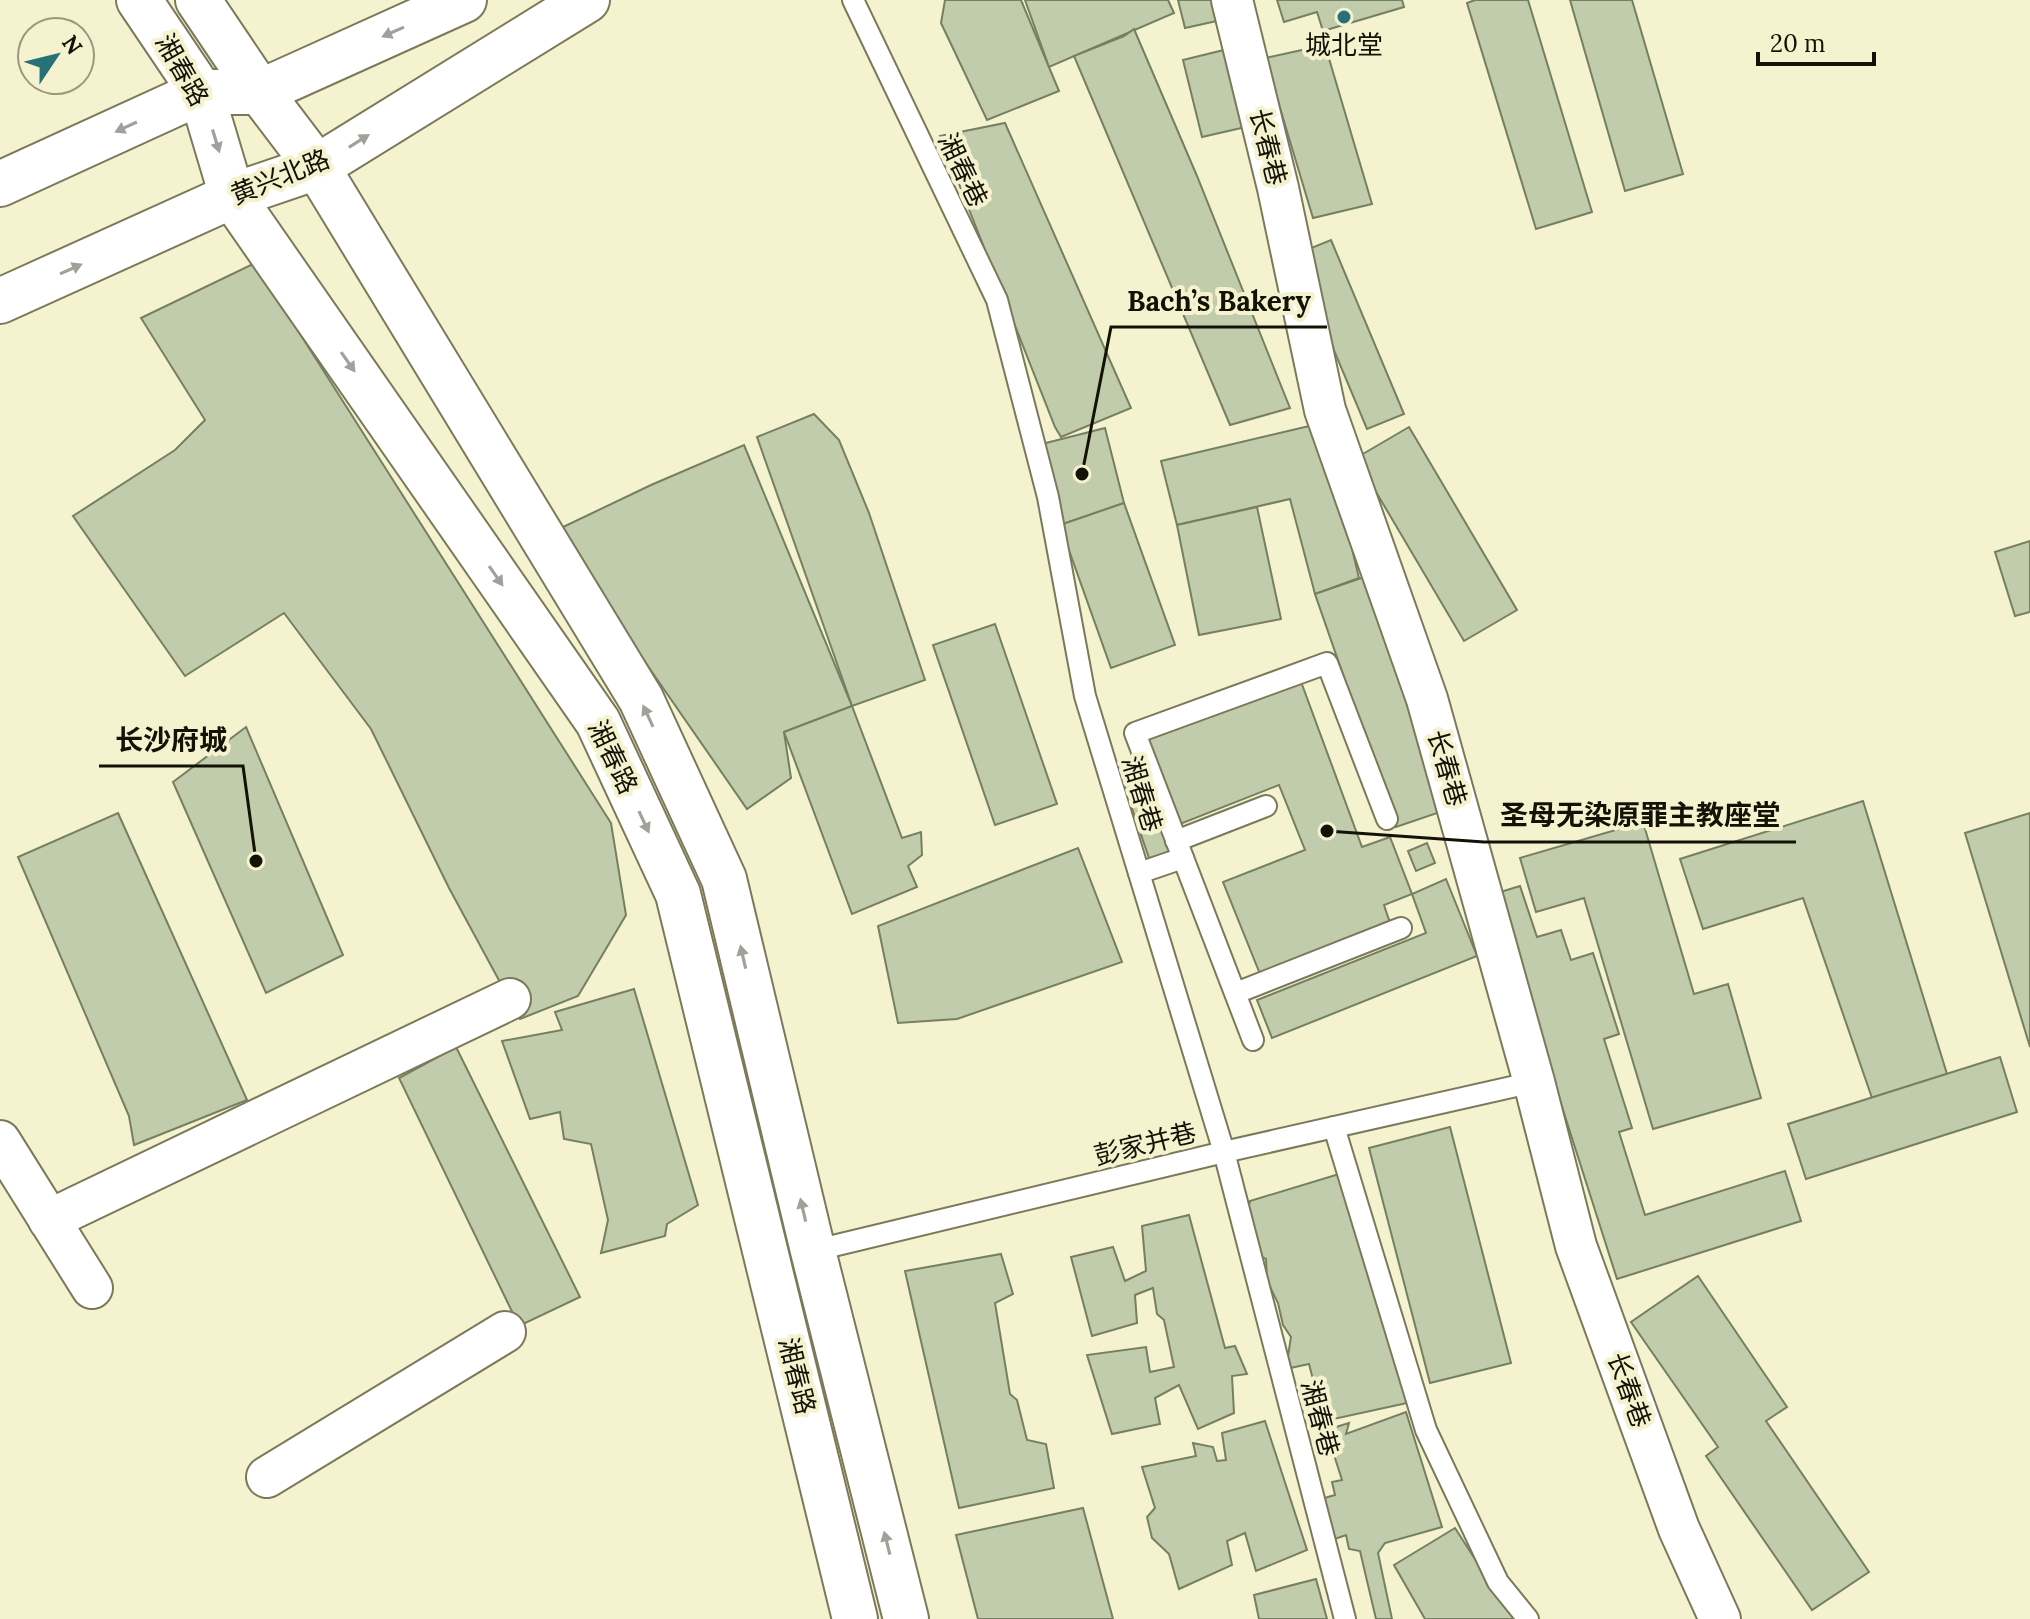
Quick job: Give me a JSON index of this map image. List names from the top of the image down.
{
  "streets": {
    "street": ["湘春路", "长春巷", "黄兴北路"],
    "lane": ["湘春巷", "彭家并巷"]
  },
  "crossings": [
    ["湘春路", "黄兴北路"],
    ["湘春路", "彭家并巷"],
    ["长春巷", "彭家并巷"],
    ["湘春巷", "彭家并巷"]
  ],
  "places": [
    "城北堂",
    "Bach’s Bakery",
    "圣母无染原罪主教座堂",
    "长沙府城"
  ],
  "scale_bar": "20 m",
  "north": "top right"
}
